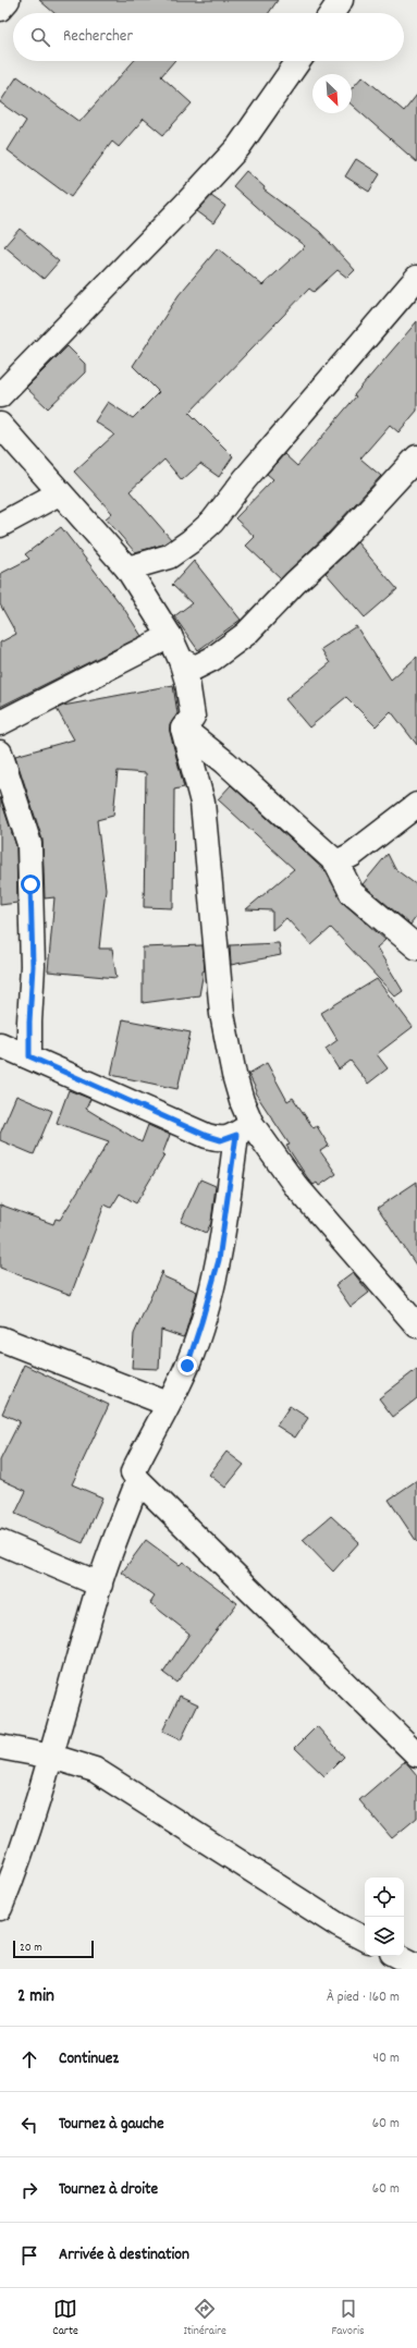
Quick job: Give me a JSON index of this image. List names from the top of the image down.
{
  "scale_bar": "20 m",
  "north": "bottom right",
  "page": {
    "search": "Rechercher",
    "scale": "20 m",
    "heading": ["2 min", "À pied · 160 m"],
    "list": [
      ["Continuez", "40 m"],
      ["Tournez à gauche", "60 m"],
      ["Tournez à droite", "60 m"],
      "Arrivée à destination"
    ],
    "nav": ["Carte", "Itinéraire", "Favoris"]
  }
}
